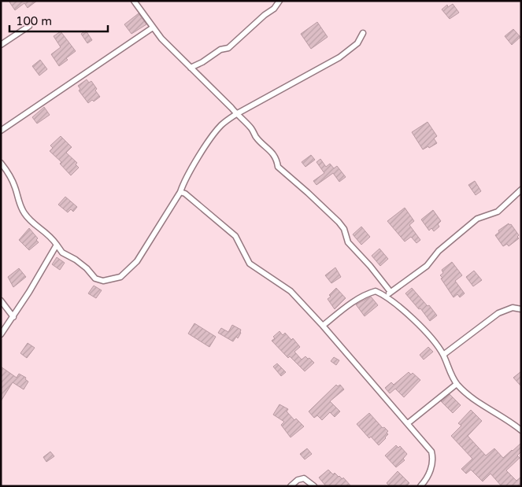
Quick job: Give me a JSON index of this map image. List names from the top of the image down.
{
  "scale_bar": "100 m"
}
